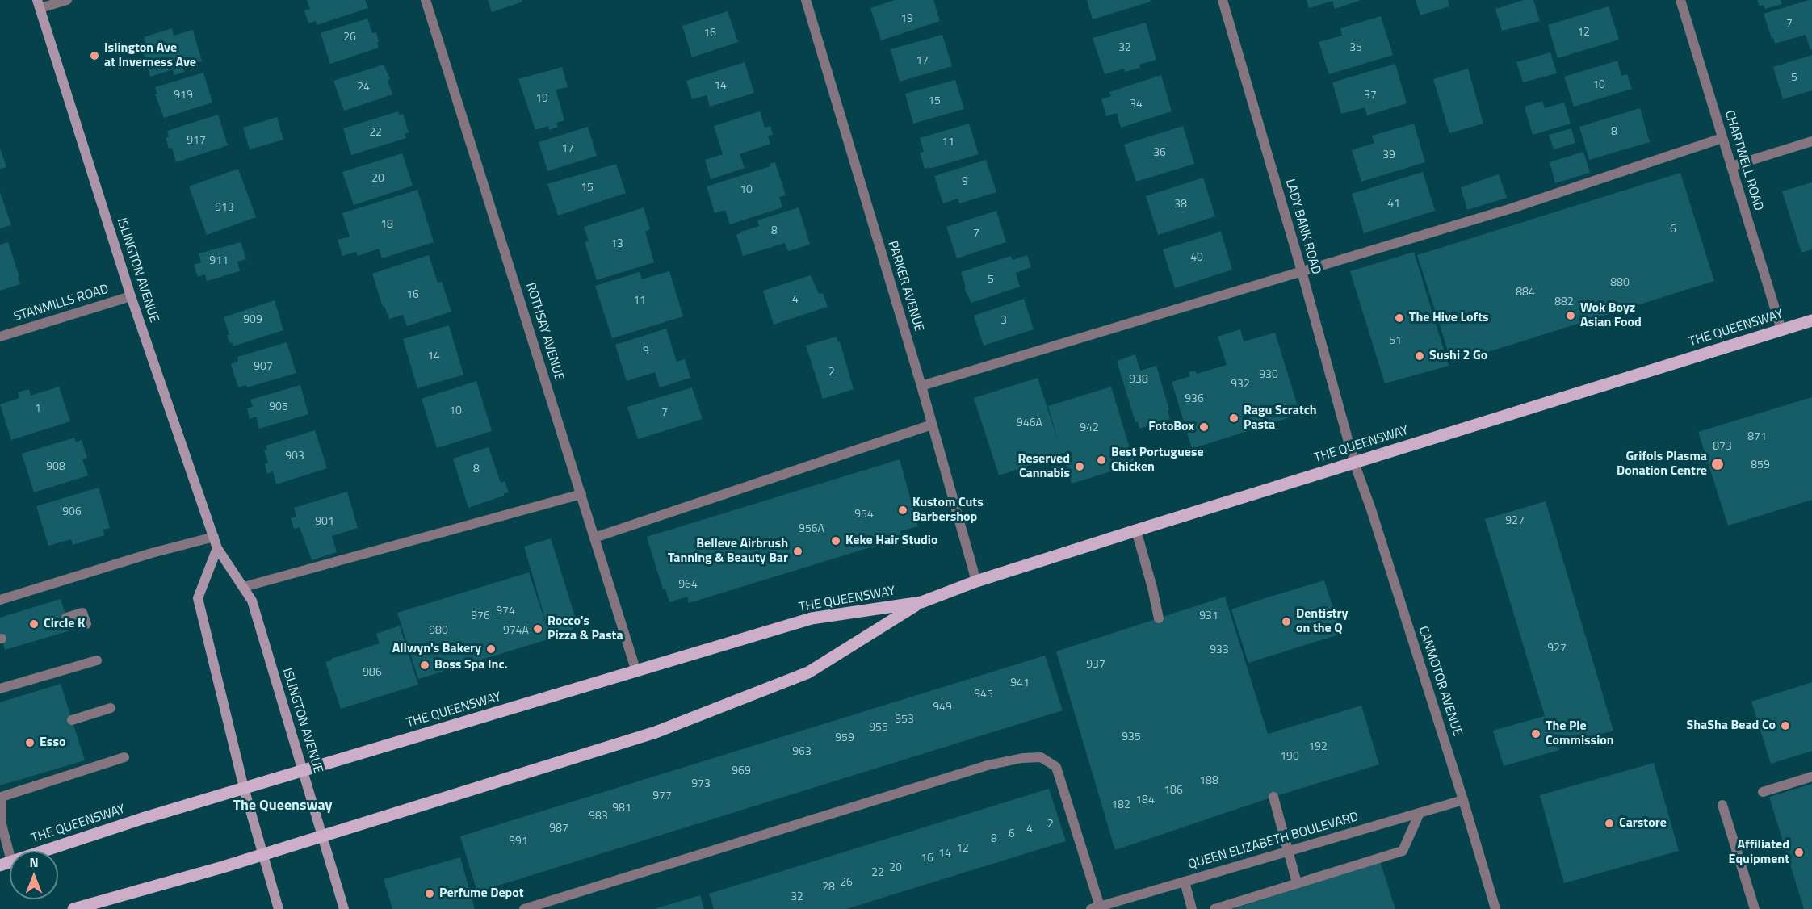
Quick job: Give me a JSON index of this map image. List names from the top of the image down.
{
  "streets": {
    "main road": ["ISLINGTON AVENUE", "THE QUEENSWAY"],
    "street": [
      "CHARTWELL ROAD",
      "LADY BANK ROAD",
      "PARKER AVENUE",
      "STANMILLS ROAD",
      "ROTHSAY AVENUE",
      "CANMOTOR AVENUE",
      "QUEEN ELIZABETH BOULEVARD"
    ]
  },
  "crossings": [
    ["CHARTWELL ROAD", "THE QUEENSWAY"],
    ["LADY BANK ROAD", "THE QUEENSWAY"],
    ["LADY BANK ROAD", "CANMOTOR AVENUE"],
    ["ISLINGTON AVENUE", "STANMILLS ROAD"],
    ["ISLINGTON AVENUE", "THE QUEENSWAY"],
    ["PARKER AVENUE", "THE QUEENSWAY"],
    ["THE QUEENSWAY", "ROTHSAY AVENUE"],
    ["THE QUEENSWAY", "CANMOTOR AVENUE"],
    ["CANMOTOR AVENUE", "QUEEN ELIZABETH BOULEVARD"]
  ],
  "districts": ["The Queensway"],
  "places": [
    "Islington Ave at Inverness Ave",
    "Wok Boyz Asian Food",
    "The Hive Lofts",
    "Sushi 2 Go",
    "Ragu Scratch Pasta",
    "FotoBox",
    "Best Portuguese Chicken",
    "Grifols Plasma Donation Centre",
    "Reserved Cannabis",
    "Kustom Cuts Barbershop",
    "Keke Hair Studio",
    "Belleve Airbrush Tanning & Beauty Bar",
    "Dentistry on the Q",
    "Circle K",
    "Rocco's Pizza & Pasta",
    "Allwyn's Bakery",
    "Boss Spa Inc.",
    "ShaSha Bead Co",
    "The Pie Commission",
    "Esso",
    "Carstore",
    "Affiliated Equipment",
    "Perfume Depot"
  ],
  "house_numbers": [
    "19",
    "7",
    "12",
    "16",
    "26",
    "32",
    "35",
    "17",
    "5",
    "10",
    "14",
    "24",
    "919",
    "37",
    "19",
    "15",
    "34",
    "8",
    "22",
    "917",
    "11",
    "17",
    "36",
    "39",
    "20",
    "9",
    "15",
    "10",
    "41",
    "38",
    "913",
    "18",
    "6",
    "8",
    "7",
    "13",
    "40",
    "911",
    "5",
    "880",
    "884",
    "16",
    "4",
    "11",
    "882",
    "909",
    "3",
    "51",
    "9",
    "14",
    "907",
    "2",
    "930",
    "938",
    "932",
    "936",
    "905",
    "1",
    "10",
    "7",
    "946A",
    "942",
    "871",
    "873",
    "903",
    "859",
    "908",
    "8",
    "906",
    "954",
    "927",
    "901",
    "956A",
    "964",
    "974",
    "976",
    "931",
    "980",
    "974A",
    "927",
    "933",
    "937",
    "986",
    "941",
    "945",
    "949",
    "953",
    "955",
    "935",
    "959",
    "192",
    "963",
    "190",
    "969",
    "188",
    "973",
    "186",
    "977",
    "184",
    "182",
    "981",
    "983",
    "2",
    "987",
    "4",
    "6",
    "8",
    "991",
    "12",
    "14",
    "16",
    "20",
    "22",
    "26",
    "28",
    "32"
  ],
  "north": "top"
}
